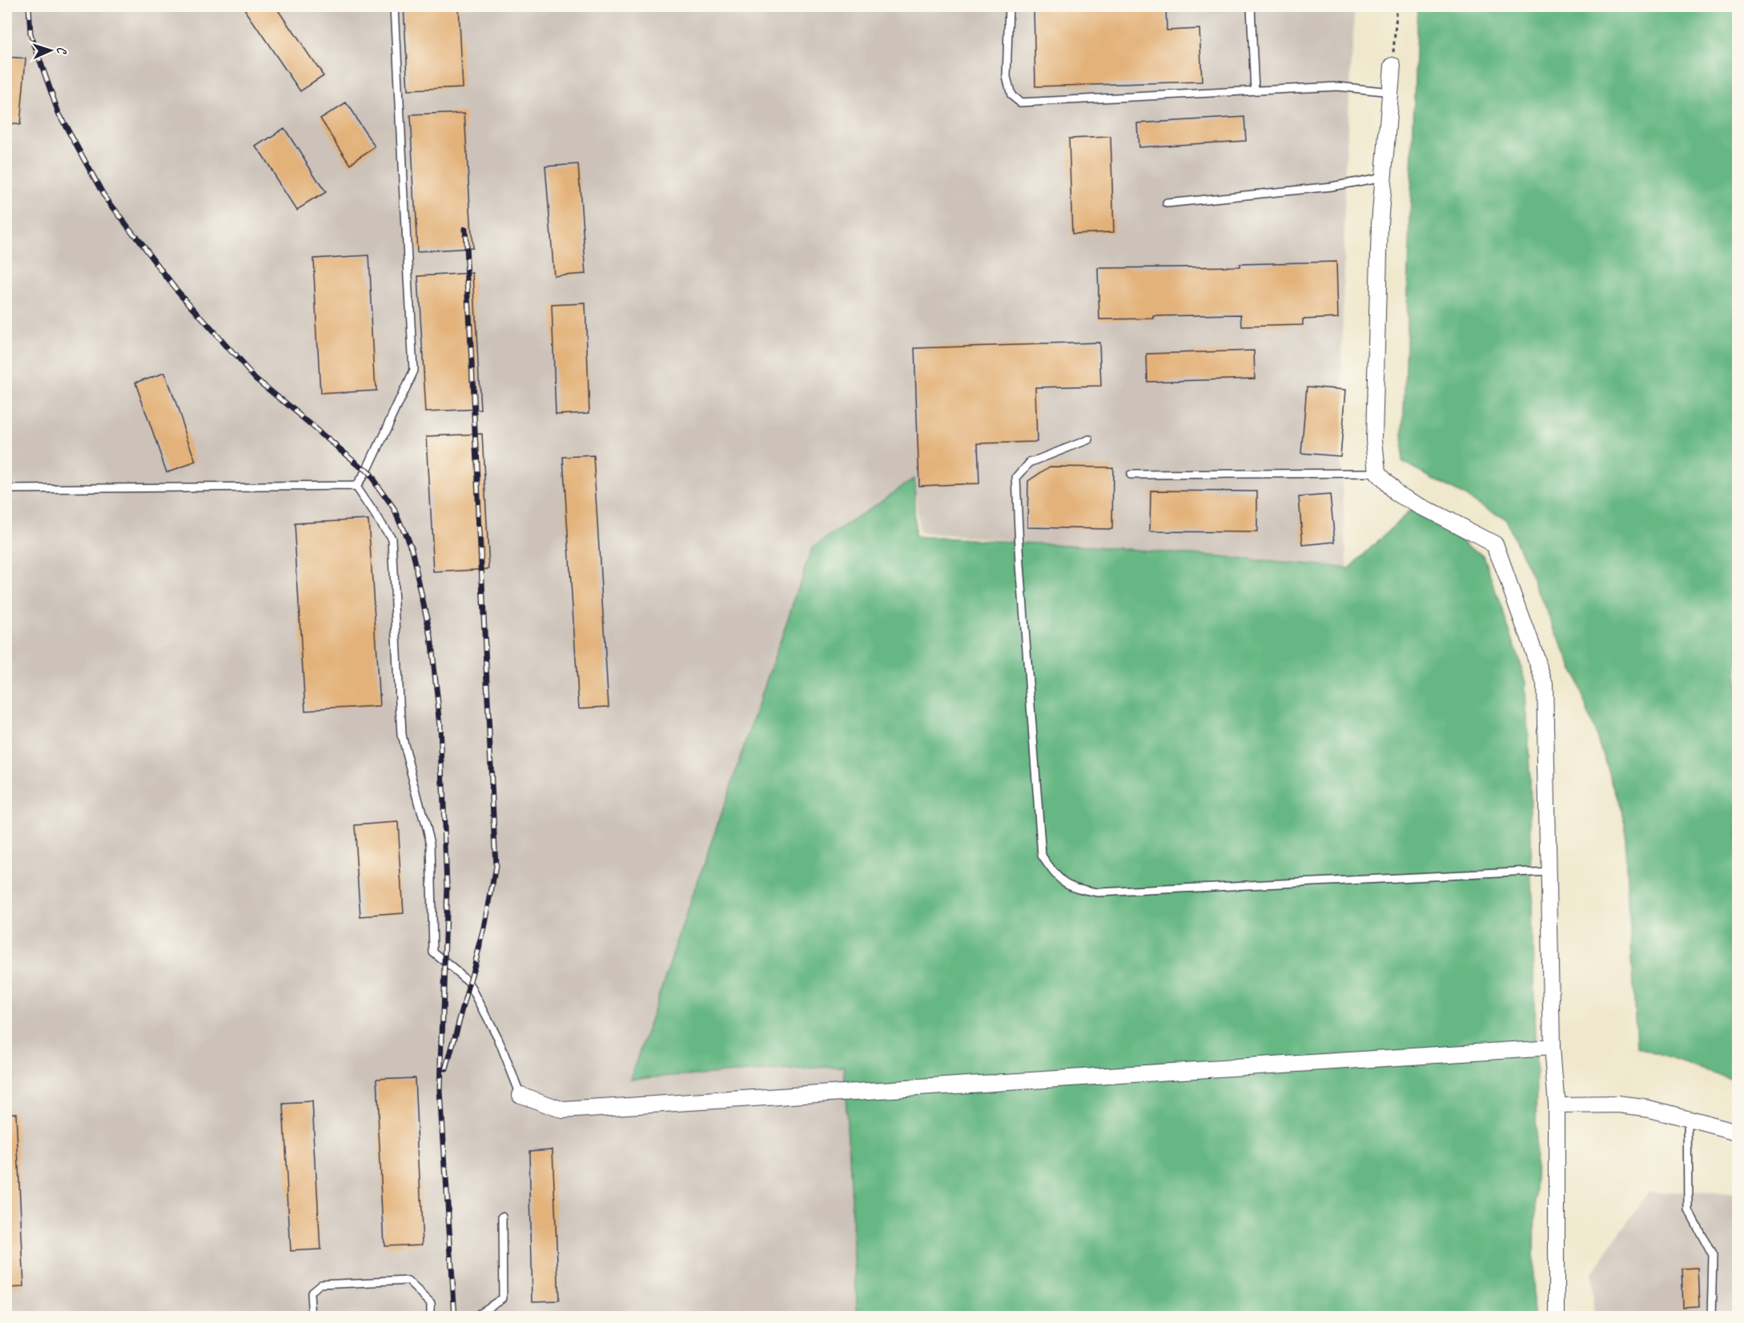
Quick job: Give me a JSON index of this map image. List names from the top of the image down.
{
  "north": "right"
}
